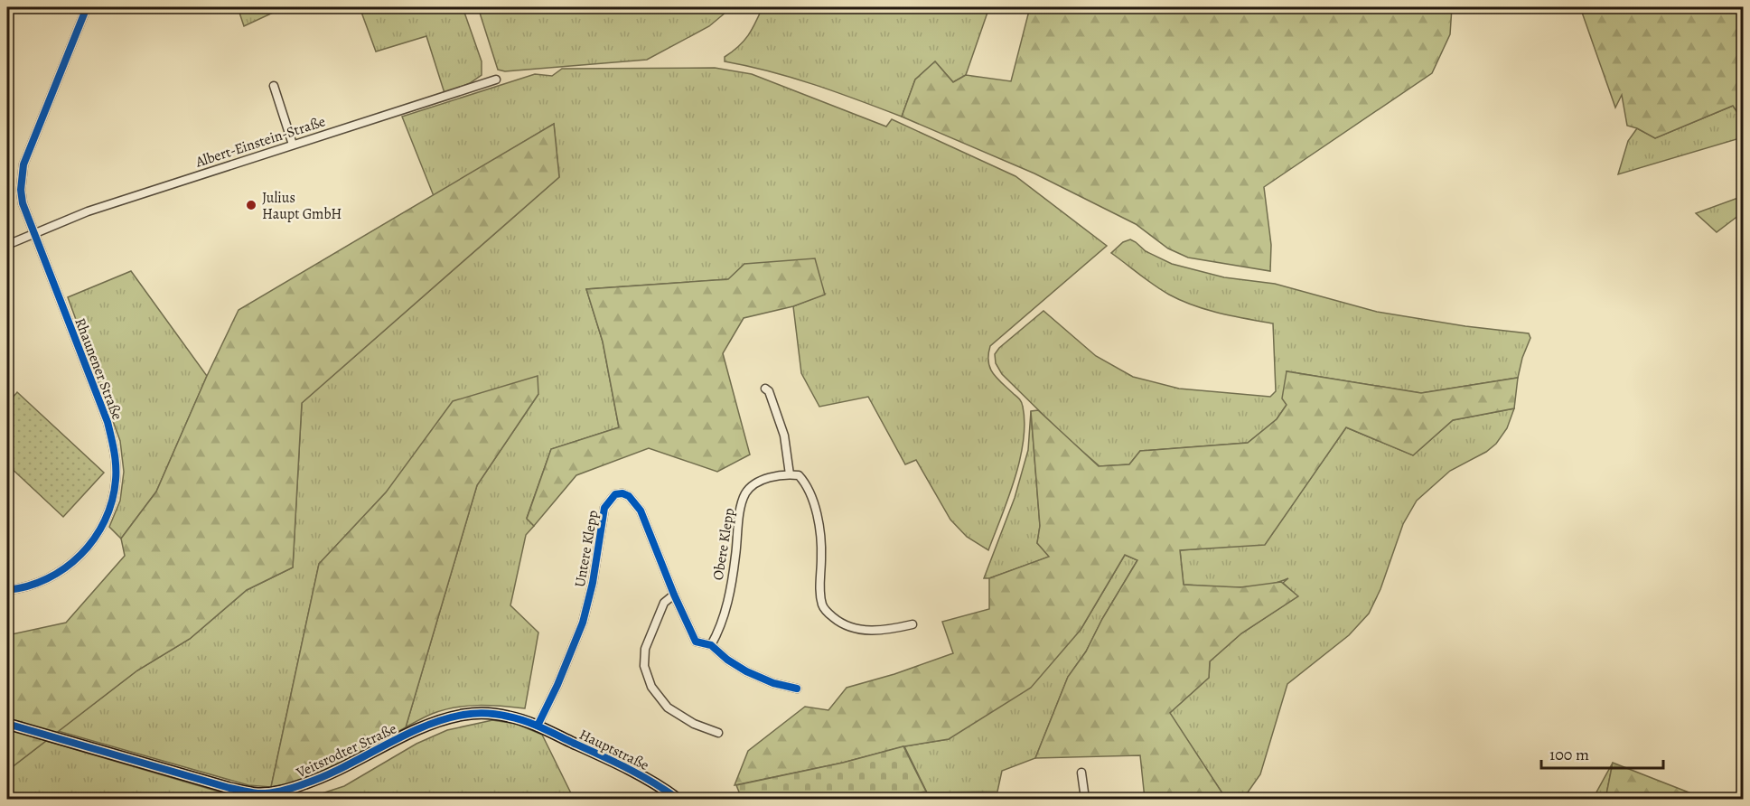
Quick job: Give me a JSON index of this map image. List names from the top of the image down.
{
  "streets": {
    "street": [
      "Albert-Einstein-Straße",
      "Rhaunener Straße",
      "Obere Klepp",
      "Untere Klepp",
      "Hauptstraße",
      "Veitsrodter Straße"
    ]
  },
  "crossings": [
    ["Albert-Einstein-Straße", "Rhaunener Straße"],
    ["Obere Klepp", "Untere Klepp"],
    ["Untere Klepp", "Hauptstraße"],
    ["Untere Klepp", "Veitsrodter Straße"],
    ["Hauptstraße", "Veitsrodter Straße"]
  ],
  "places": ["Julius Haupt GmbH"],
  "scale_bar": "100 m"
}
